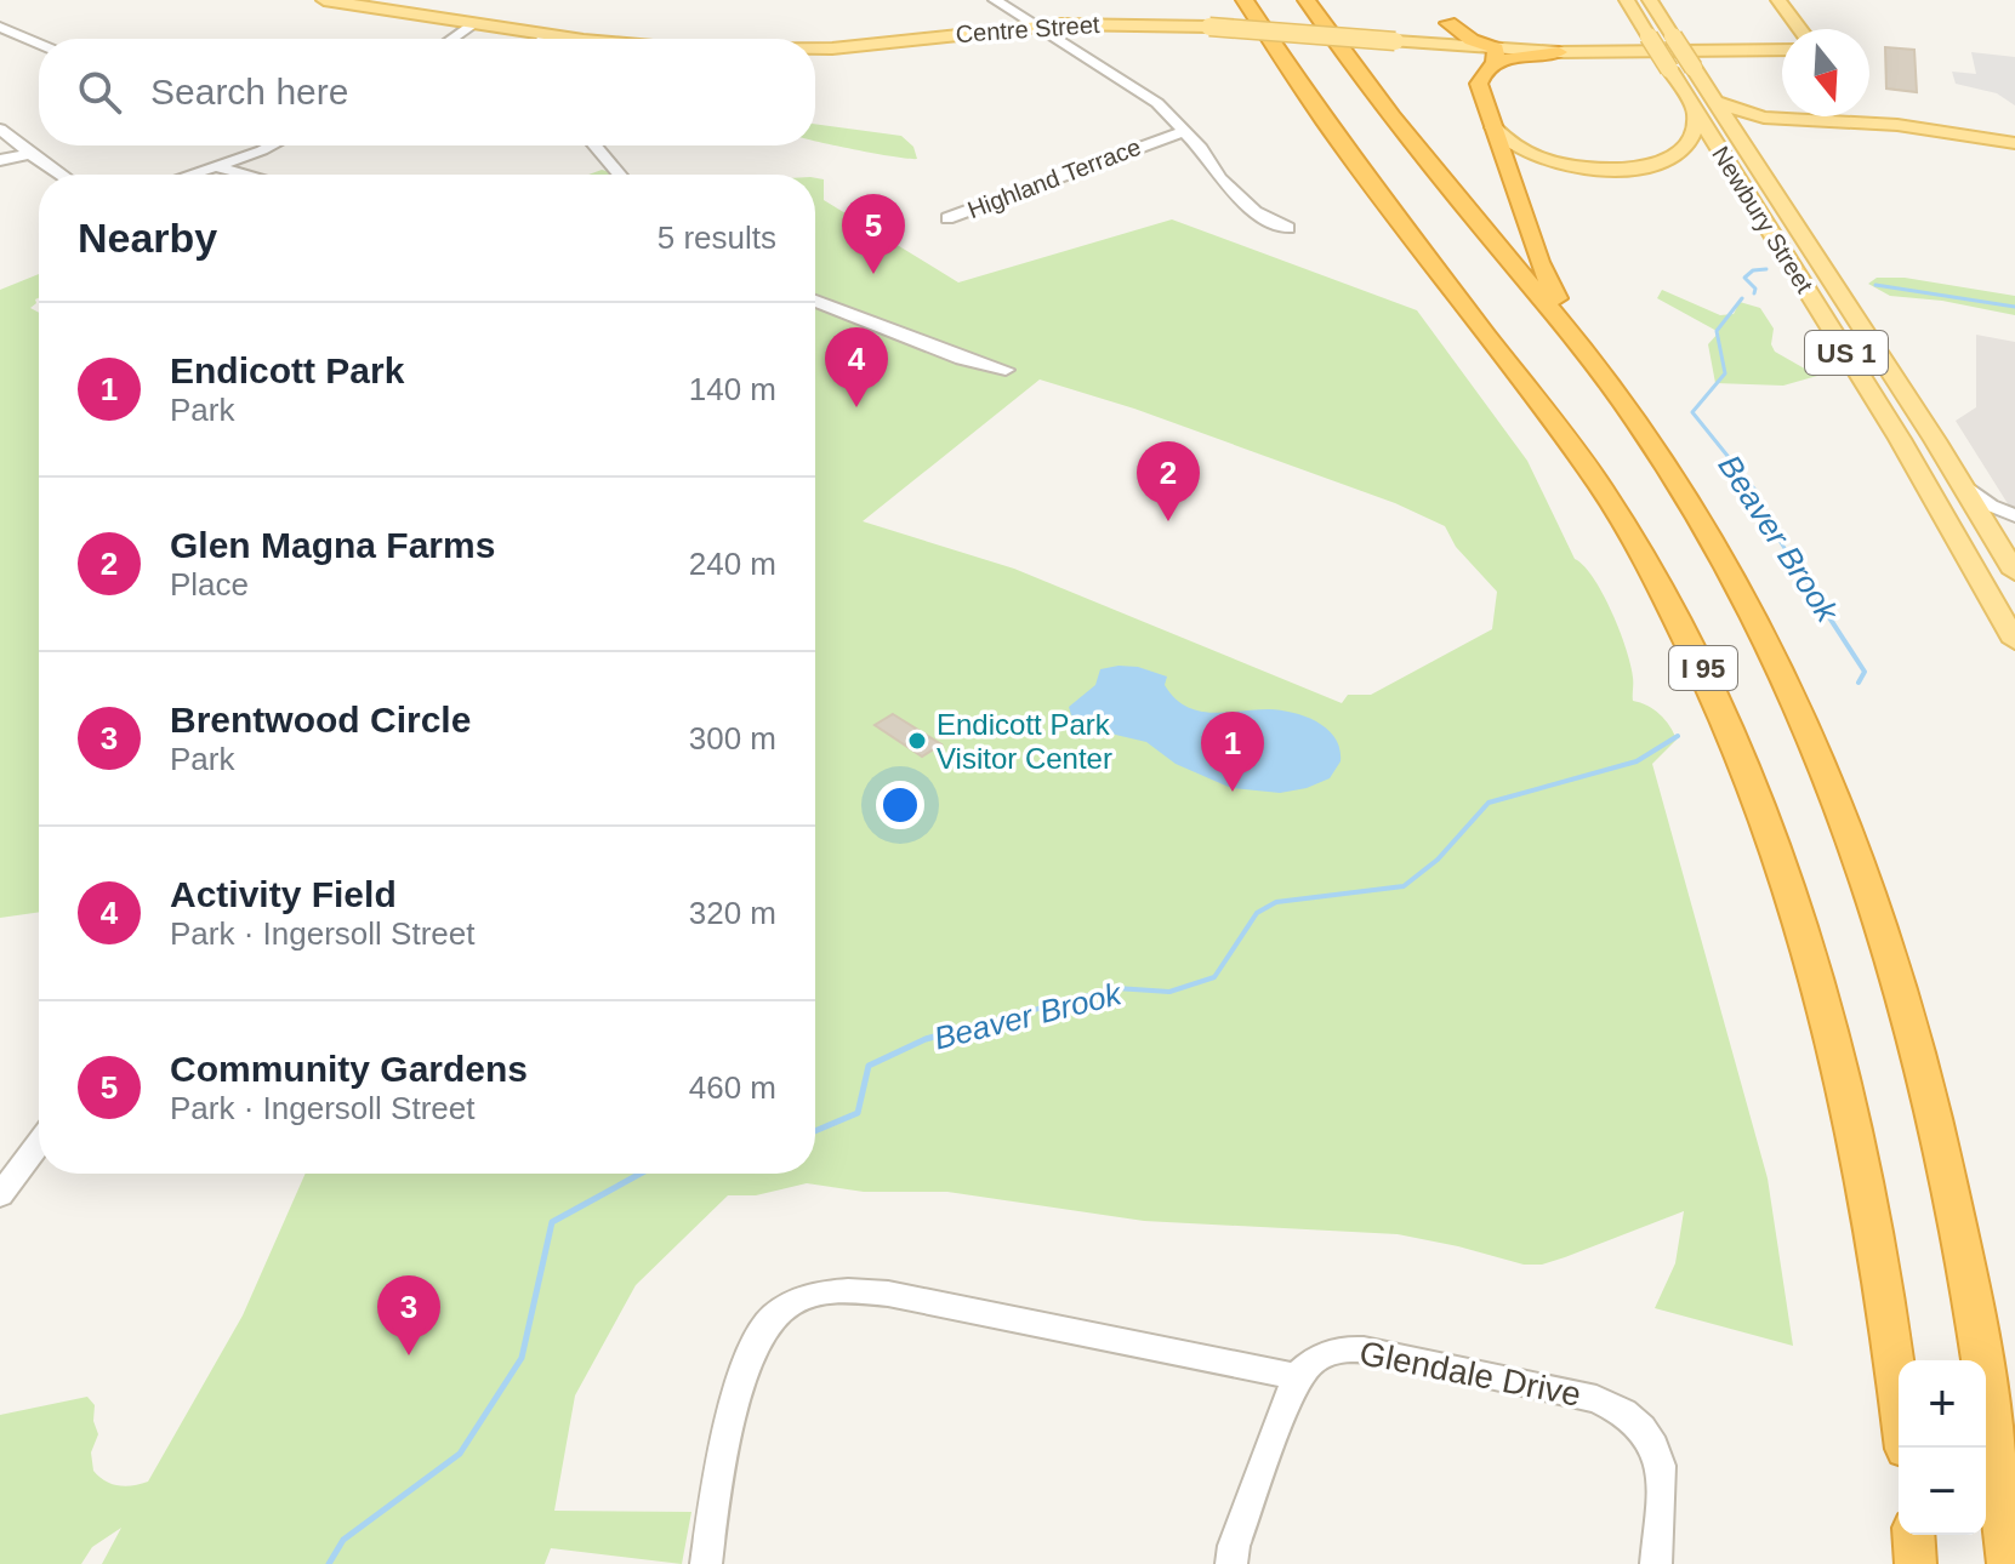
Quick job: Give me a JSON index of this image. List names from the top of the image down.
{
  "streets": {
    "highway": ["I 95"],
    "main road": ["Centre Street", "Newbury Street", "US 1"],
    "street": ["Highland Terrace", "Glendale Drive"]
  },
  "water": ["Beaver Brook"],
  "places": ["Endicott Park Visitor Center"],
  "north": "bottom",
  "page": {
    "search": "Search here",
    "heading": ["Nearby", "5 results"],
    "pins": [
      "5",
      "4",
      "2",
      "1",
      "3"
    ],
    "list": [
      {
        "mark": "1",
        "name": "Endicott Park",
        "note": "Park",
        "value": "140 m"
      },
      {
        "mark": "2",
        "name": "Glen Magna Farms",
        "note": "Place",
        "value": "240 m"
      },
      {
        "mark": "3",
        "name": "Brentwood Circle",
        "note": "Park",
        "value": "300 m"
      },
      {
        "mark": "4",
        "name": "Activity Field",
        "note": "Park · Ingersoll Street",
        "value": "320 m"
      },
      {
        "mark": "5",
        "name": "Community Gardens",
        "note": "Park · Ingersoll Street",
        "value": "460 m"
      }
    ],
    "map_buttons": ["+", "−"]
  }
}
